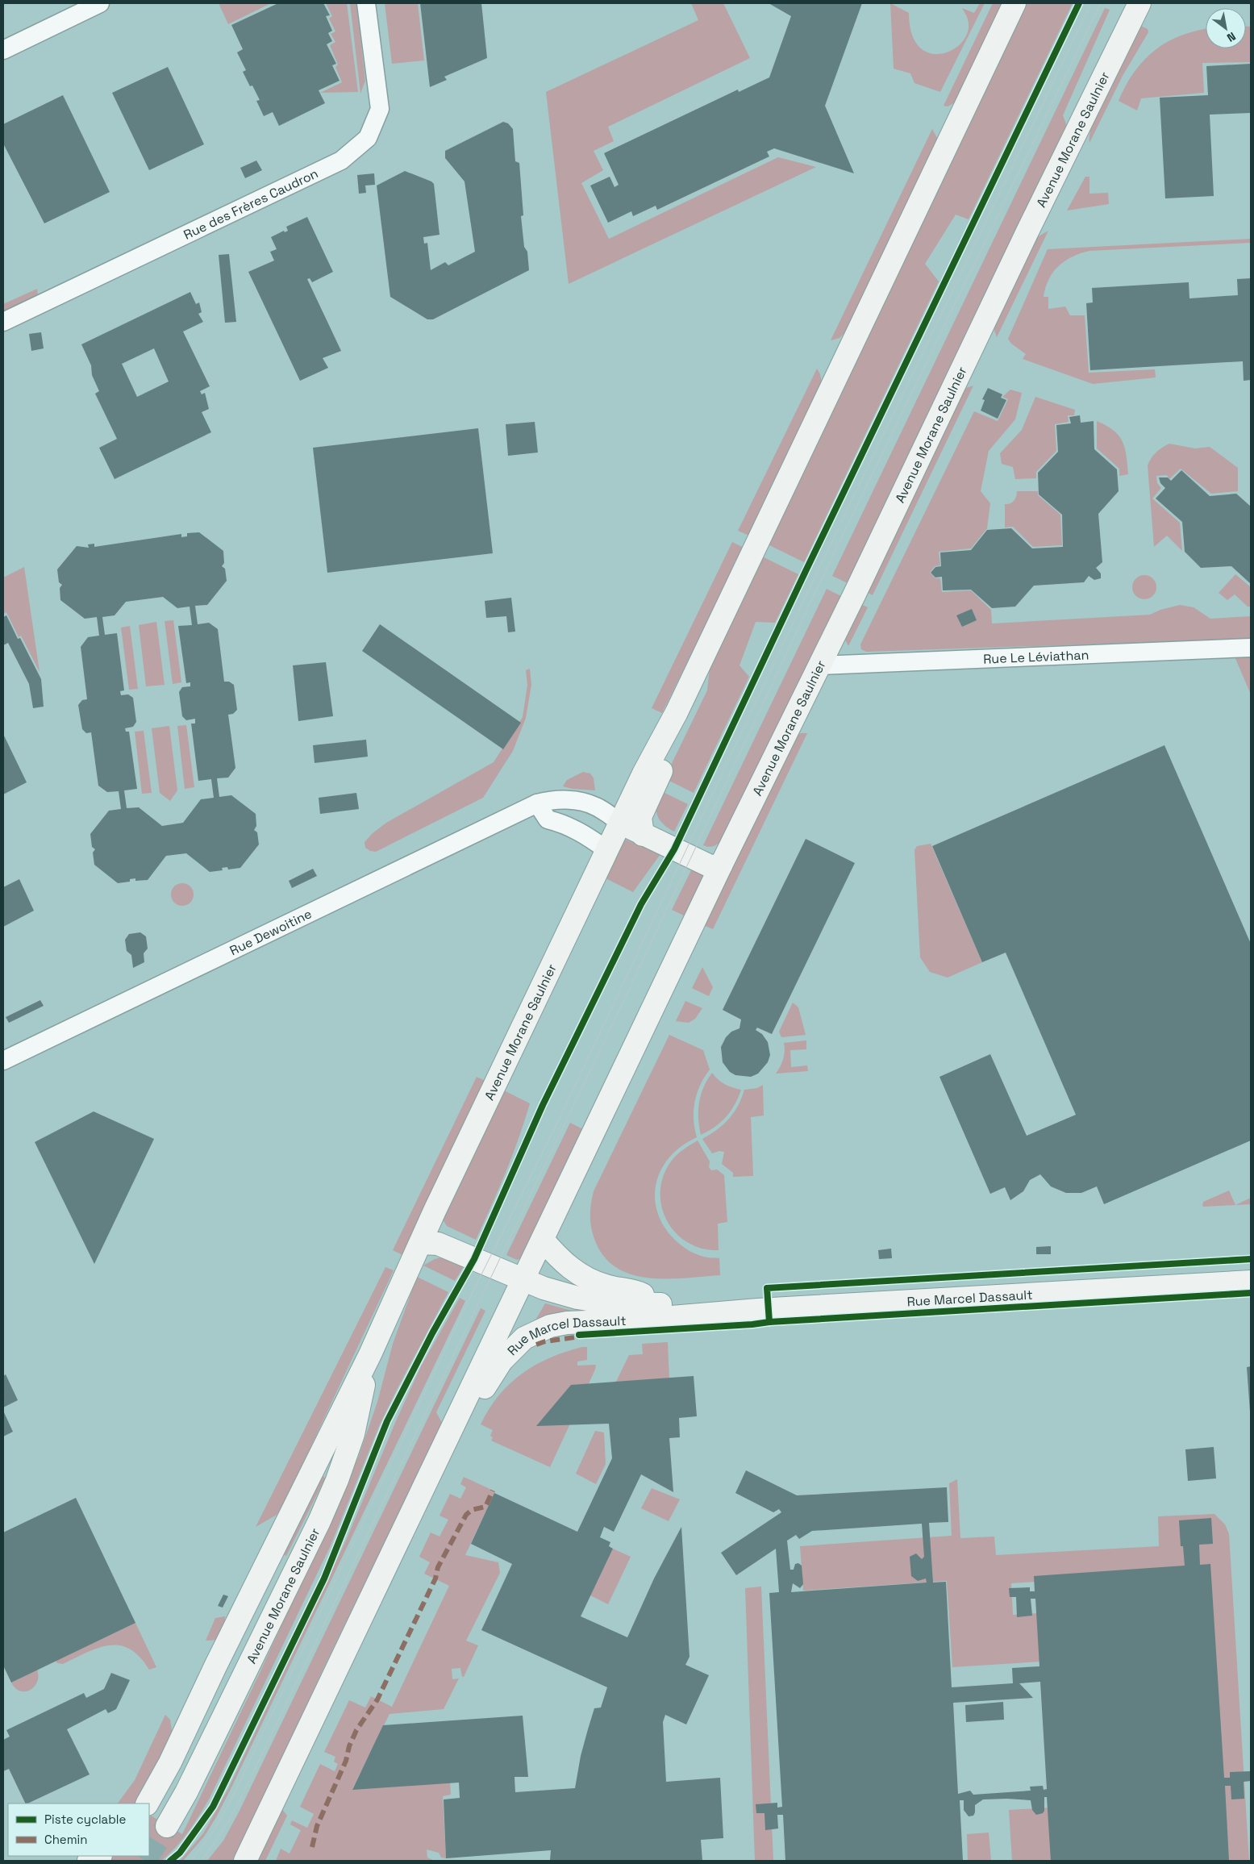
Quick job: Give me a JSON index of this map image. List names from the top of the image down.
{
  "streets": {
    "main road": ["Avenue Morane Saulnier", "Rue Marcel Dassault"],
    "street": ["Rue des Frères Caudron", "Rue Le Léviathan", "Rue Dewoitine"]
  },
  "crossings": [
    ["Avenue Morane Saulnier", "Rue Le Léviathan"],
    ["Avenue Morane Saulnier", "Rue Dewoitine"],
    ["Avenue Morane Saulnier", "Rue Marcel Dassault"]
  ],
  "legend": ["Piste cyclable", "Chemin"],
  "north": "bottom right"
}
